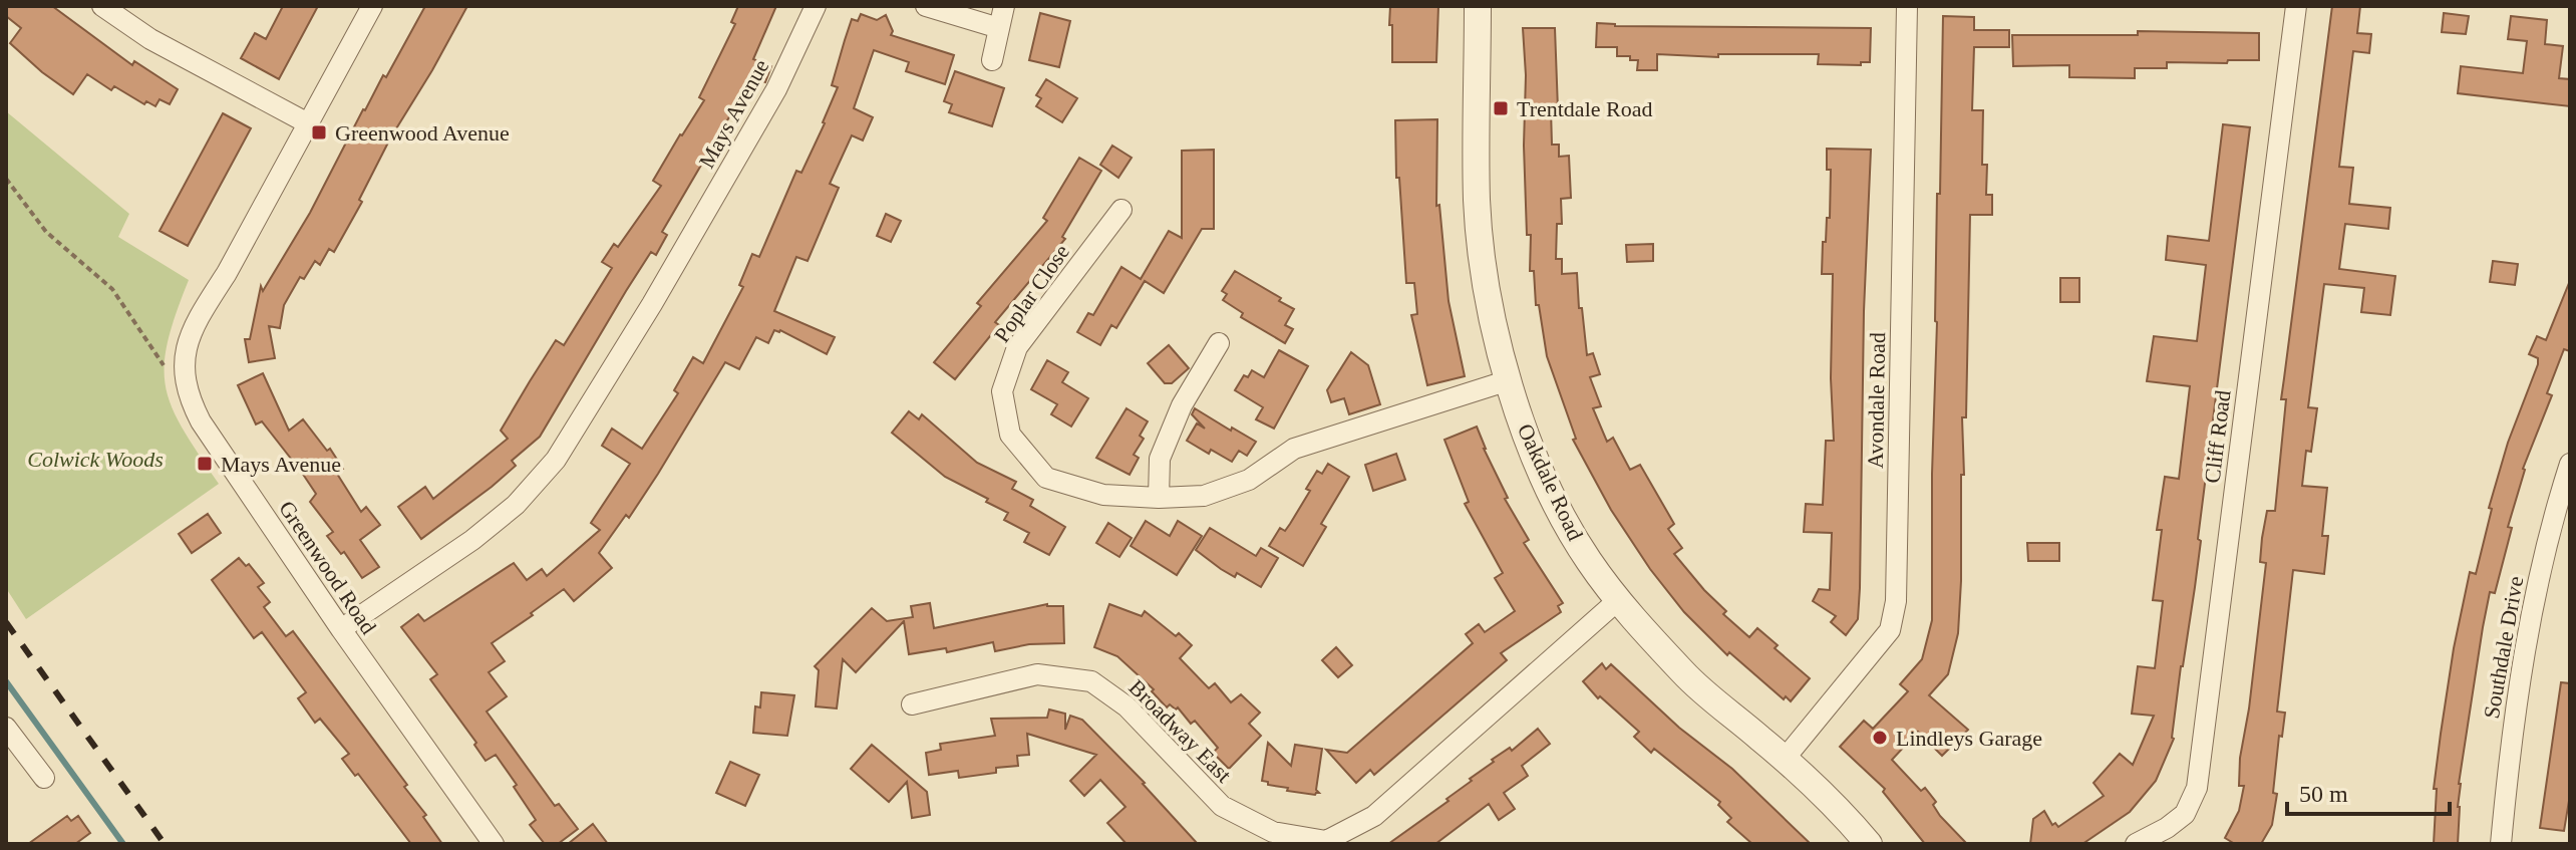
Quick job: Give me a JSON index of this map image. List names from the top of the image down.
{
  "streets": {
    "street": [
      "Mays Avenue",
      "Poplar Close",
      "Avondale Road",
      "Cliff Road",
      "Oakdale Road",
      "Greenwood Road",
      "Southdale Drive",
      "Broadway East"
    ]
  },
  "crossings": [
    ["Mays Avenue", "Greenwood Road"],
    ["Poplar Close", "Oakdale Road"],
    ["Avondale Road", "Oakdale Road"],
    ["Oakdale Road", "Broadway East"]
  ],
  "parks": ["Colwick Woods"],
  "places": {
    "transit": ["Trentdale Road", "Greenwood Avenue", "Mays Avenue"],
    "other": ["Lindleys Garage"]
  },
  "scale_bar": "50 m"
}
